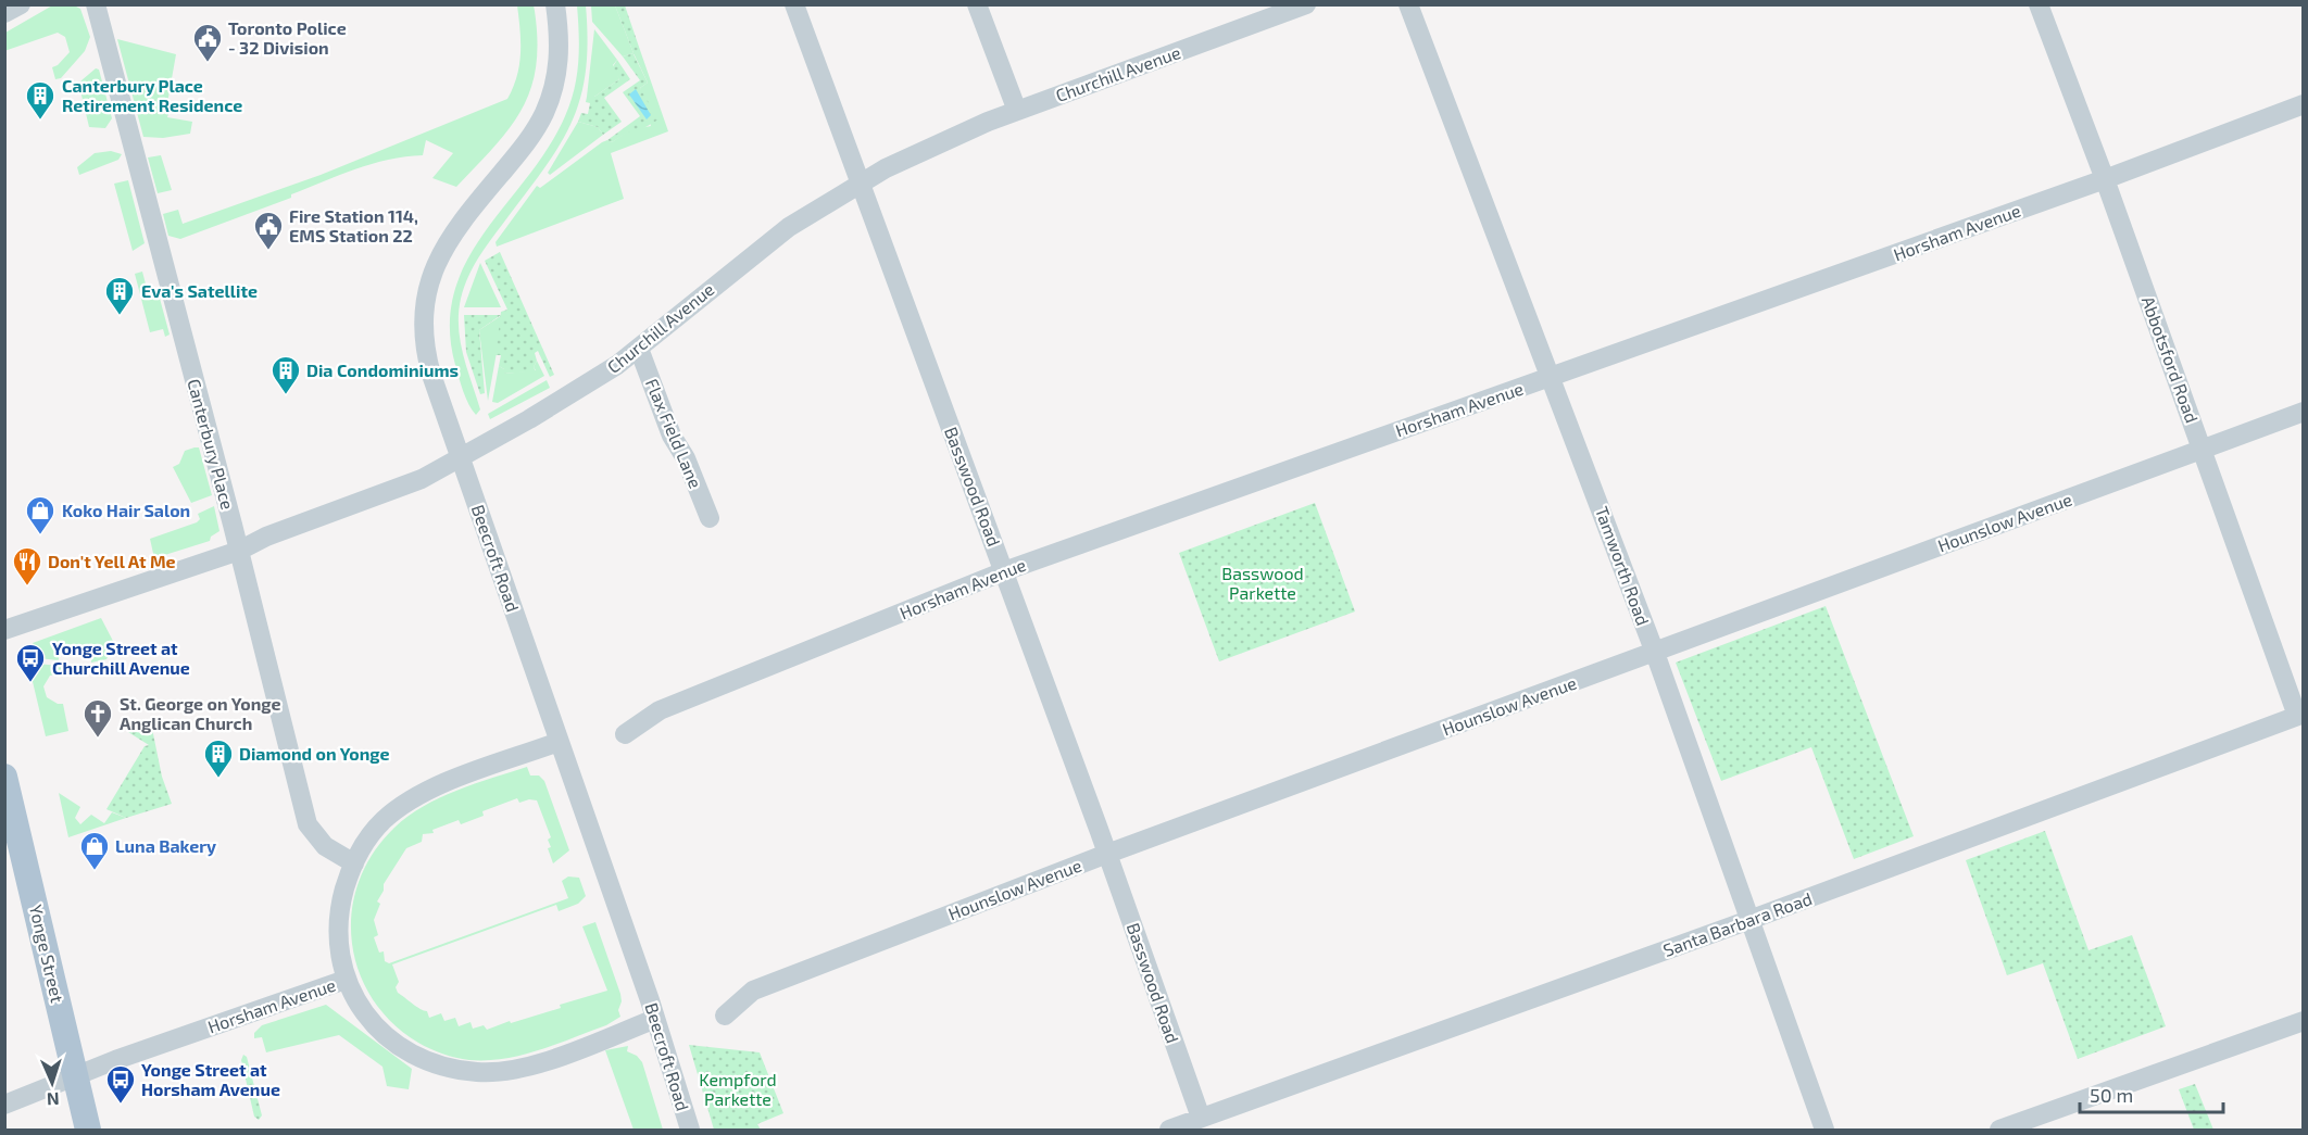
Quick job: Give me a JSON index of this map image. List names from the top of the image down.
{
  "streets": {
    "main road": ["Yonge Street"],
    "street": [
      "Churchill Avenue",
      "Horsham Avenue",
      "Abbotsford Road",
      "Flax Field Lane",
      "Canterbury Place",
      "Basswood Road",
      "Hounslow Avenue",
      "Beecroft Road",
      "Tamworth Road",
      "Santa Barbara Road"
    ]
  },
  "crossings": [
    ["Churchill Avenue", "Flax Field Lane"],
    ["Churchill Avenue", "Canterbury Place"],
    ["Churchill Avenue", "Basswood Road"],
    ["Churchill Avenue", "Beecroft Road"],
    ["Horsham Avenue", "Abbotsford Road"],
    ["Horsham Avenue", "Canterbury Place"],
    ["Horsham Avenue", "Basswood Road"],
    ["Horsham Avenue", "Beecroft Road"],
    ["Horsham Avenue", "Tamworth Road"],
    ["Horsham Avenue", "Yonge Street"],
    ["Abbotsford Road", "Hounslow Avenue"],
    ["Abbotsford Road", "Santa Barbara Road"],
    ["Basswood Road", "Hounslow Avenue"],
    ["Basswood Road", "Santa Barbara Road"],
    ["Hounslow Avenue", "Tamworth Road"],
    ["Tamworth Road", "Santa Barbara Road"]
  ],
  "parks": ["Basswood Parkette", "Kempford Parkette"],
  "places": {
    "public building": ["Toronto Police - 32 Division", "Fire Station 114, EMS Station 22"],
    "building": [
      "Canterbury Place Retirement Residence",
      "Eva's Satellite",
      "Dia Condominiums",
      "Diamond on Yonge"
    ],
    "shop": ["Koko Hair Salon", "Luna Bakery"],
    "restaurant": ["Don't Yell At Me"],
    "bus stop": ["Yonge Street at Churchill Avenue", "Yonge Street at Horsham Avenue"],
    "church": ["St. George on Yonge Anglican Church"]
  },
  "scale_bar": "50 m",
  "north": "bottom"
}
